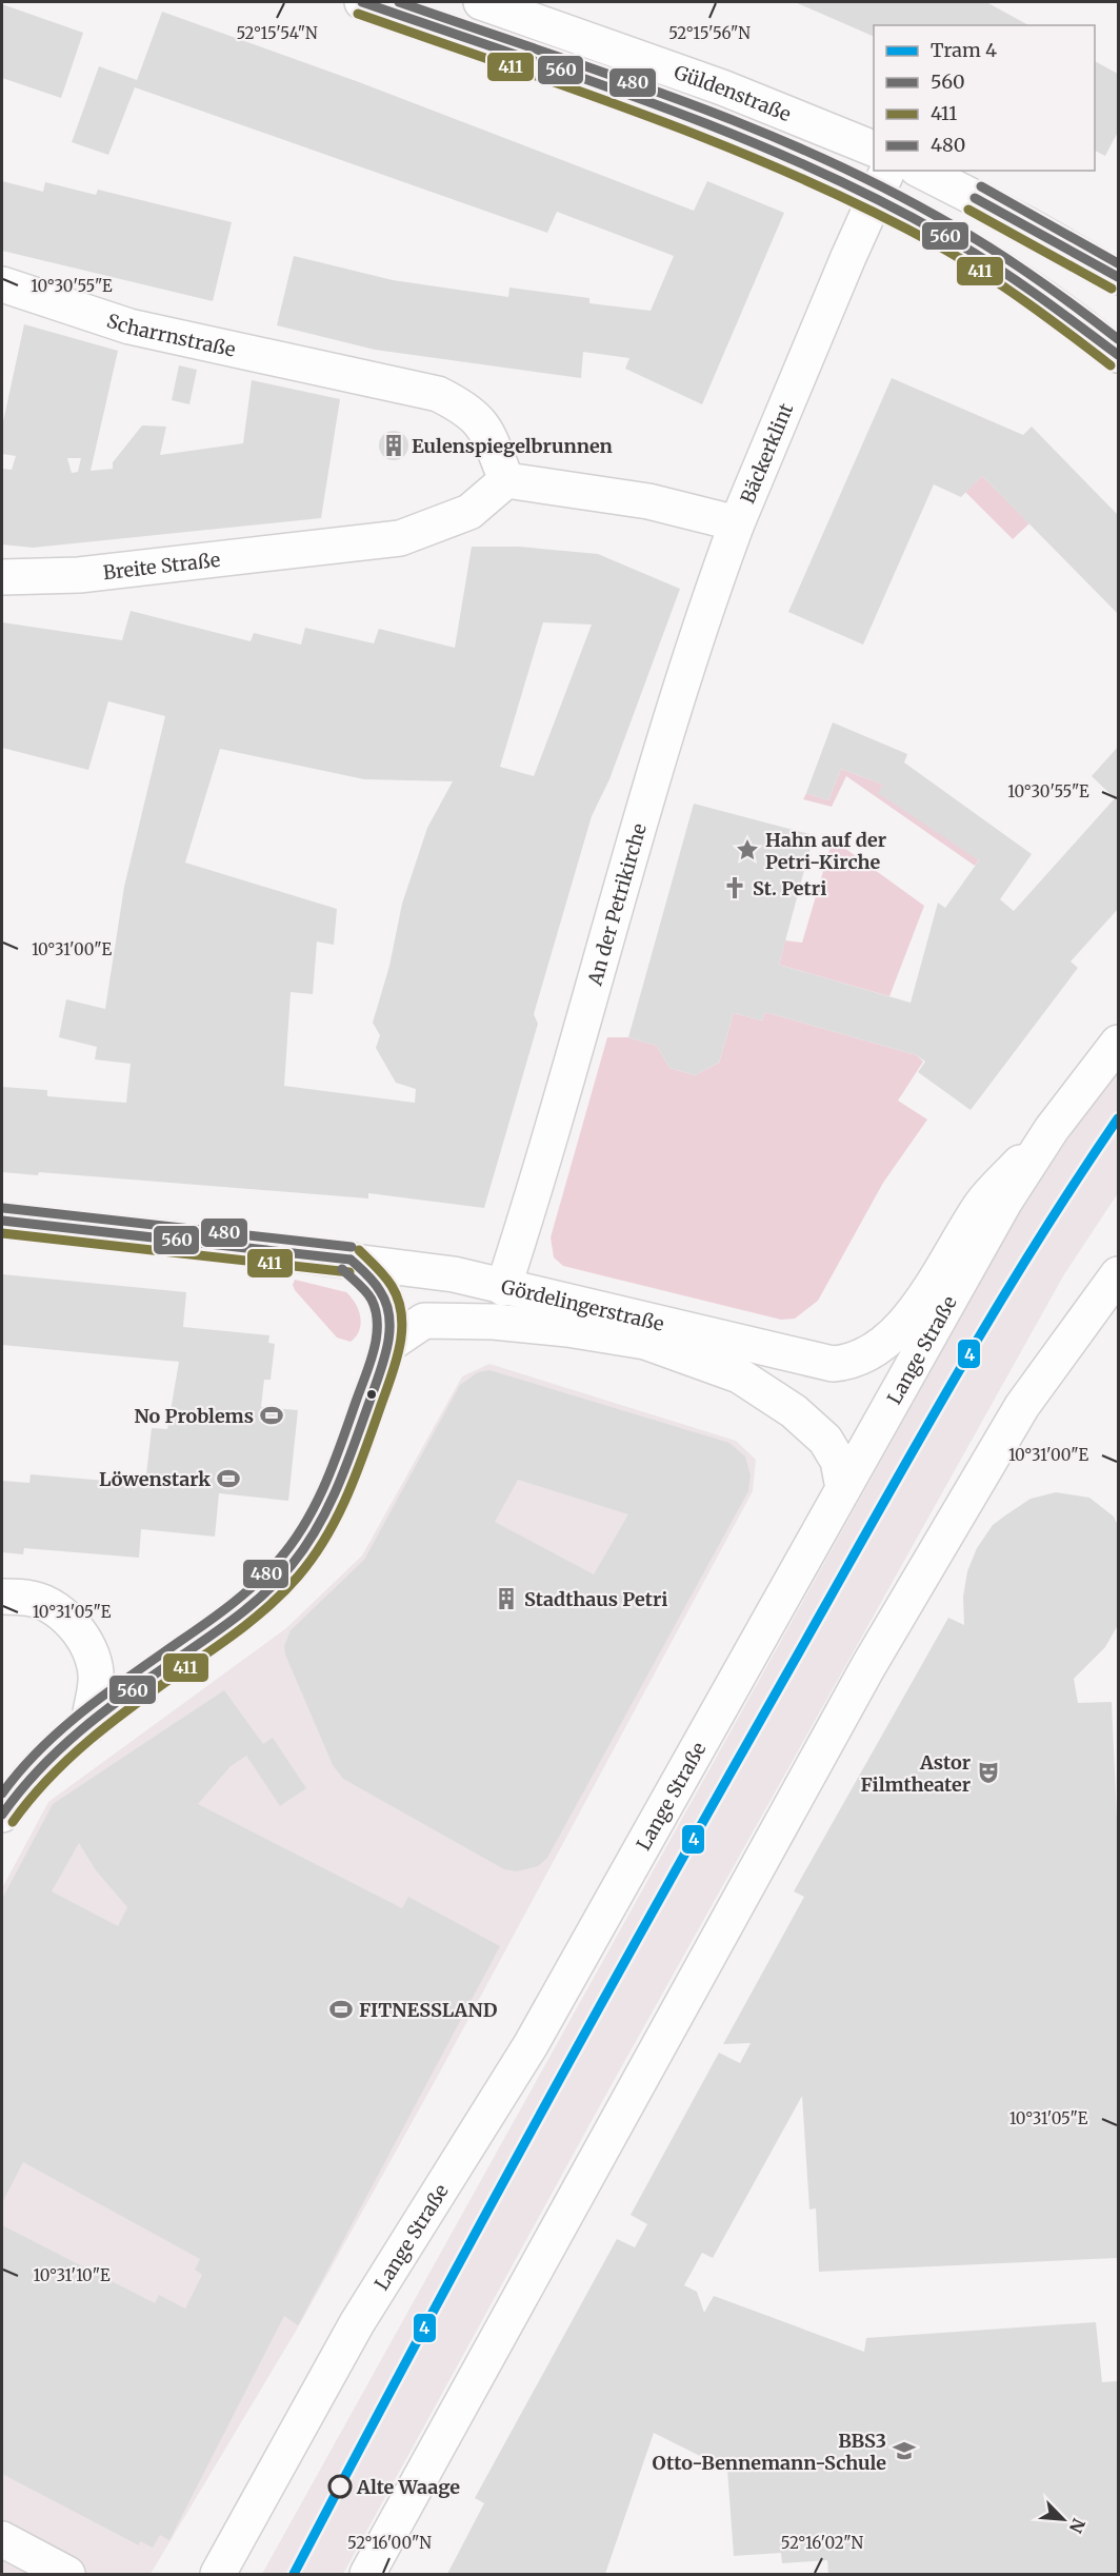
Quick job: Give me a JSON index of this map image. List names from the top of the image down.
{
  "streets": {
    "street": [
      "Güldenstraße",
      "Scharrnstraße",
      "Bäckerklint",
      "Breite Straße",
      "An der Petrikirche",
      "Gördelingerstraße",
      "Lange Straße"
    ]
  },
  "crossings": [
    ["Güldenstraße", "Bäckerklint"],
    ["Scharrnstraße", "Bäckerklint"],
    ["Scharrnstraße", "Breite Straße"],
    ["Bäckerklint", "Breite Straße"],
    ["Bäckerklint", "An der Petrikirche"],
    ["An der Petrikirche", "Gördelingerstraße"],
    ["Gördelingerstraße", "Lange Straße"]
  ],
  "places": {
    "building": ["Eulenspiegelbrunnen", "Stadthaus Petri"],
    "place": ["Hahn auf der Petri-Kirche"],
    "church": ["St. Petri"],
    "sports": ["No Problems", "Löwenstark", "FITNESSLAND"],
    "theatre": ["Astor Filmtheater"],
    "school or university": ["BBS3 Otto-Bennemann-Schule"],
    "other": ["Alte Waage"]
  },
  "lines": [
    "transit line 560",
    "transit line 480",
    "transit line 411",
    "tram line 4"
  ],
  "legend": [
    "Tram 4",
    "560",
    "411",
    "480"
  ],
  "north": "bottom right",
  "coordinates": [
    "52°15'56\"N",
    "52°15'54\"N",
    "10°30'55\"E",
    "10°31'00\"E",
    "10°31'05\"E",
    "10°31'10\"E",
    "52°16'00\"N",
    "52°16'02\"N"
  ]
}
